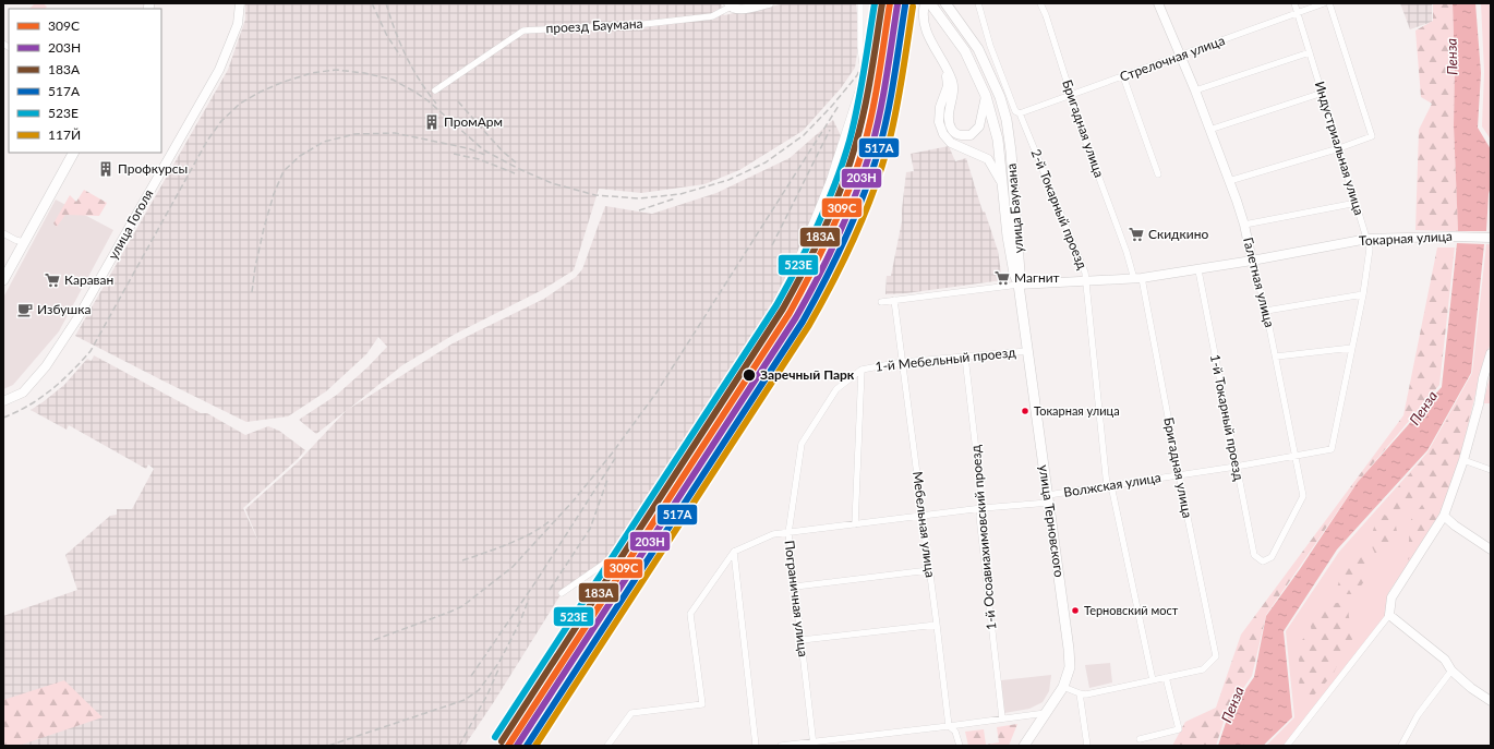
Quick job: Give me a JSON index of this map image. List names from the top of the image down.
{
  "streets": {
    "main road": ["улица Баумана", "улица Терновского"],
    "street": [
      "проезд Баумана",
      "Стрелочная улица",
      "Бригадная улица",
      "Индустриальная улица",
      "2-й Токарный проезд",
      "улица Гоголя",
      "Токарная улица",
      "Галетная улица",
      "1-й Мебельный проезд",
      "1-й Токарный проезд",
      "Волжская улица",
      "Мебельная улица",
      "1-й Осоавиахимовский проезд",
      "Пограничная улица"
    ]
  },
  "crossings": [
    ["Стрелочная улица", "Бригадная улица"],
    ["Стрелочная улица", "Индустриальная улица"],
    ["Стрелочная улица", "2-й Токарный проезд"],
    ["Стрелочная улица", "Галетная улица"],
    ["Бригадная улица", "Токарная улица"],
    ["Бригадная улица", "Волжская улица"],
    ["Индустриальная улица", "Токарная улица"],
    ["Индустриальная улица", "Волжская улица"],
    ["улица Баумана", "Токарная улица"],
    ["улица Баумана", "улица Терновского"],
    ["2-й Токарный проезд", "Токарная улица"],
    ["2-й Токарный проезд", "Волжская улица"],
    ["Токарная улица", "Галетная улица"],
    ["Токарная улица", "1-й Токарный проезд"],
    ["Токарная улица", "улица Терновского"],
    ["Токарная улица", "Мебельная улица"],
    ["Галетная улица", "1-й Токарный проезд"],
    ["Галетная улица", "Волжская улица"],
    ["1-й Мебельный проезд", "улица Терновского"],
    ["1-й Мебельный проезд", "Мебельная улица"],
    ["1-й Мебельный проезд", "1-й Осоавиахимовский проезд"],
    ["1-й Мебельный проезд", "Пограничная улица"],
    ["1-й Токарный проезд", "Волжская улица"],
    ["Волжская улица", "улица Терновского"],
    ["Волжская улица", "Мебельная улица"],
    ["Волжская улица", "1-й Осоавиахимовский проезд"],
    ["Волжская улица", "Пограничная улица"]
  ],
  "water": ["Пенза"],
  "places": {
    "building": ["ПромАрм", "Профкурсы"],
    "supermarket": ["Скидкино", "Магнит", "Караван"],
    "cafe": ["Избушка"],
    "other": ["Заречный Парк", "Токарная улица", "Терновский мост"]
  },
  "lines": [
    "transit line 309С",
    "transit line 183А",
    "transit line 523Е",
    "transit line 203Н",
    "transit line 517А",
    "transit line 117Й"
  ],
  "legend": [
    "309С",
    "203Н",
    "183А",
    "517А",
    "523Е",
    "117Й"
  ]
}
